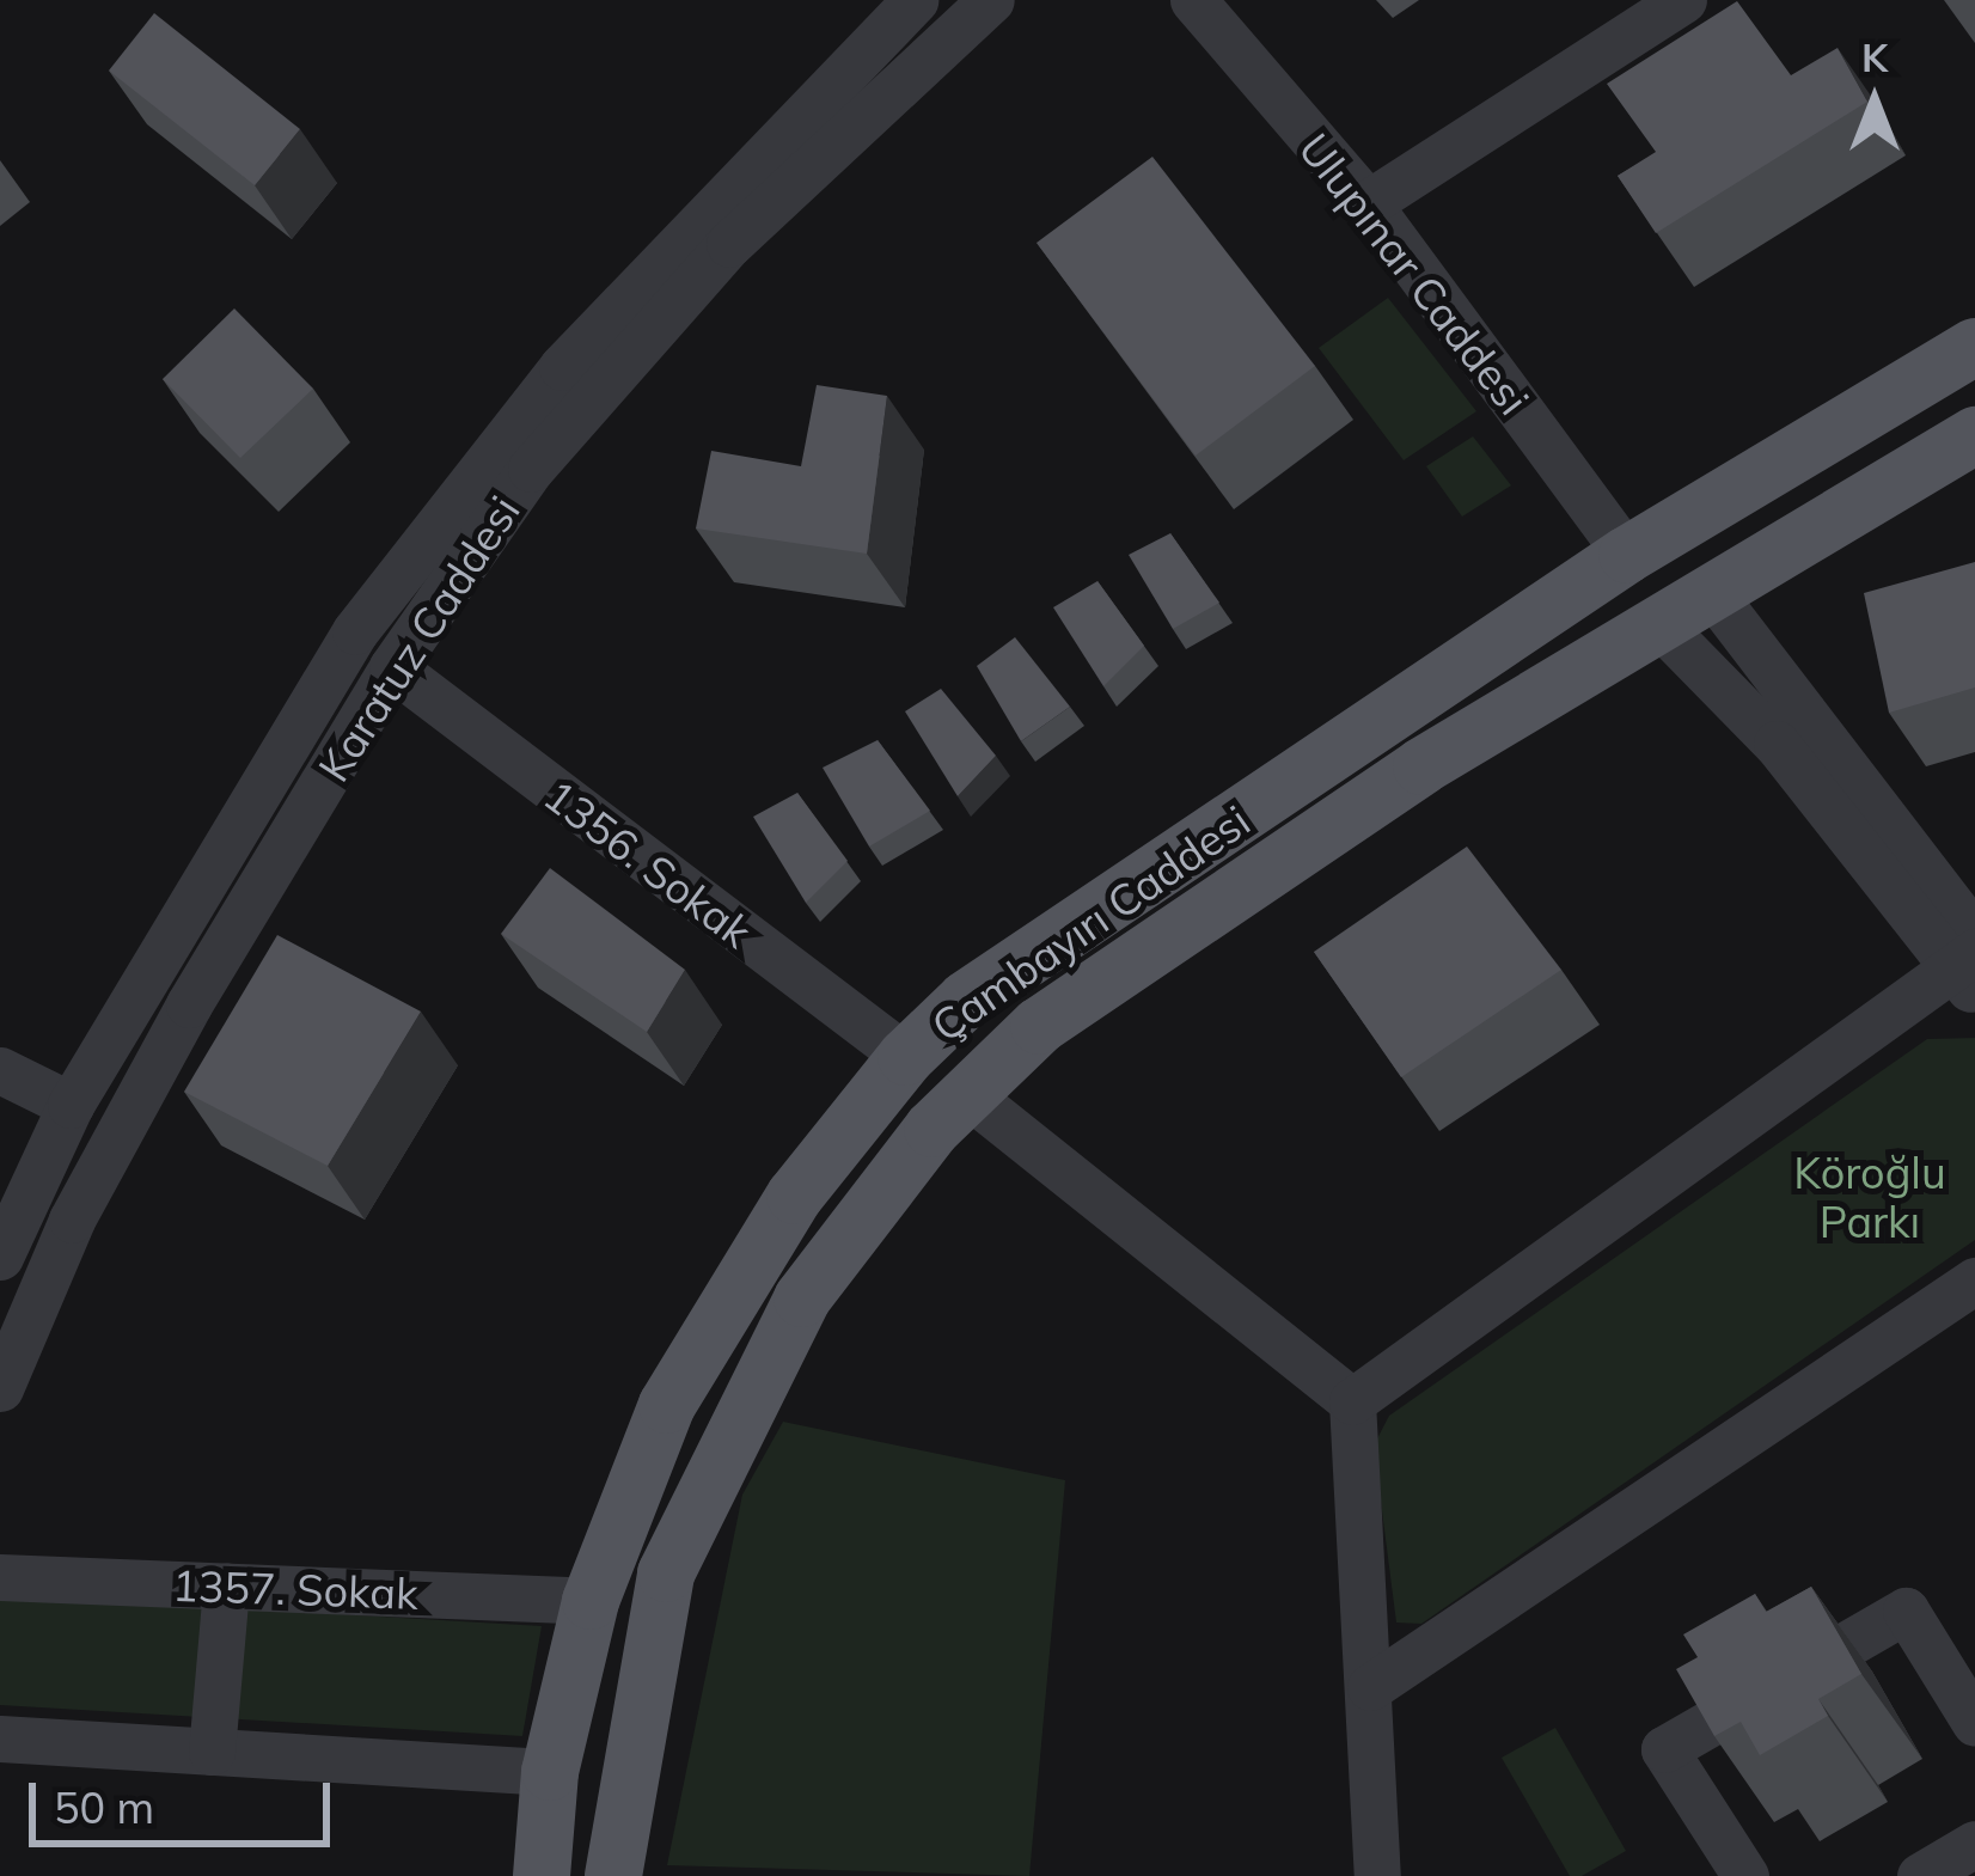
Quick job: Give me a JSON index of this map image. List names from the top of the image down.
{
  "streets": {
    "main road": ["Çambayırı Caddesi"],
    "street": [
      "Ulupınar Caddesi",
      "Karatuz Caddesi",
      "1356. Sokak",
      "1357. Sokak"
    ]
  },
  "crossings": [
    ["Ulupınar Caddesi", "Çambayırı Caddesi"],
    ["Karatuz Caddesi", "1356. Sokak"],
    ["1356. Sokak", "Çambayırı Caddesi"],
    ["Çambayırı Caddesi", "1357. Sokak"]
  ],
  "parks": ["Köroğlu Parkı"],
  "scale_bar": "50 m",
  "north": "top"
}
